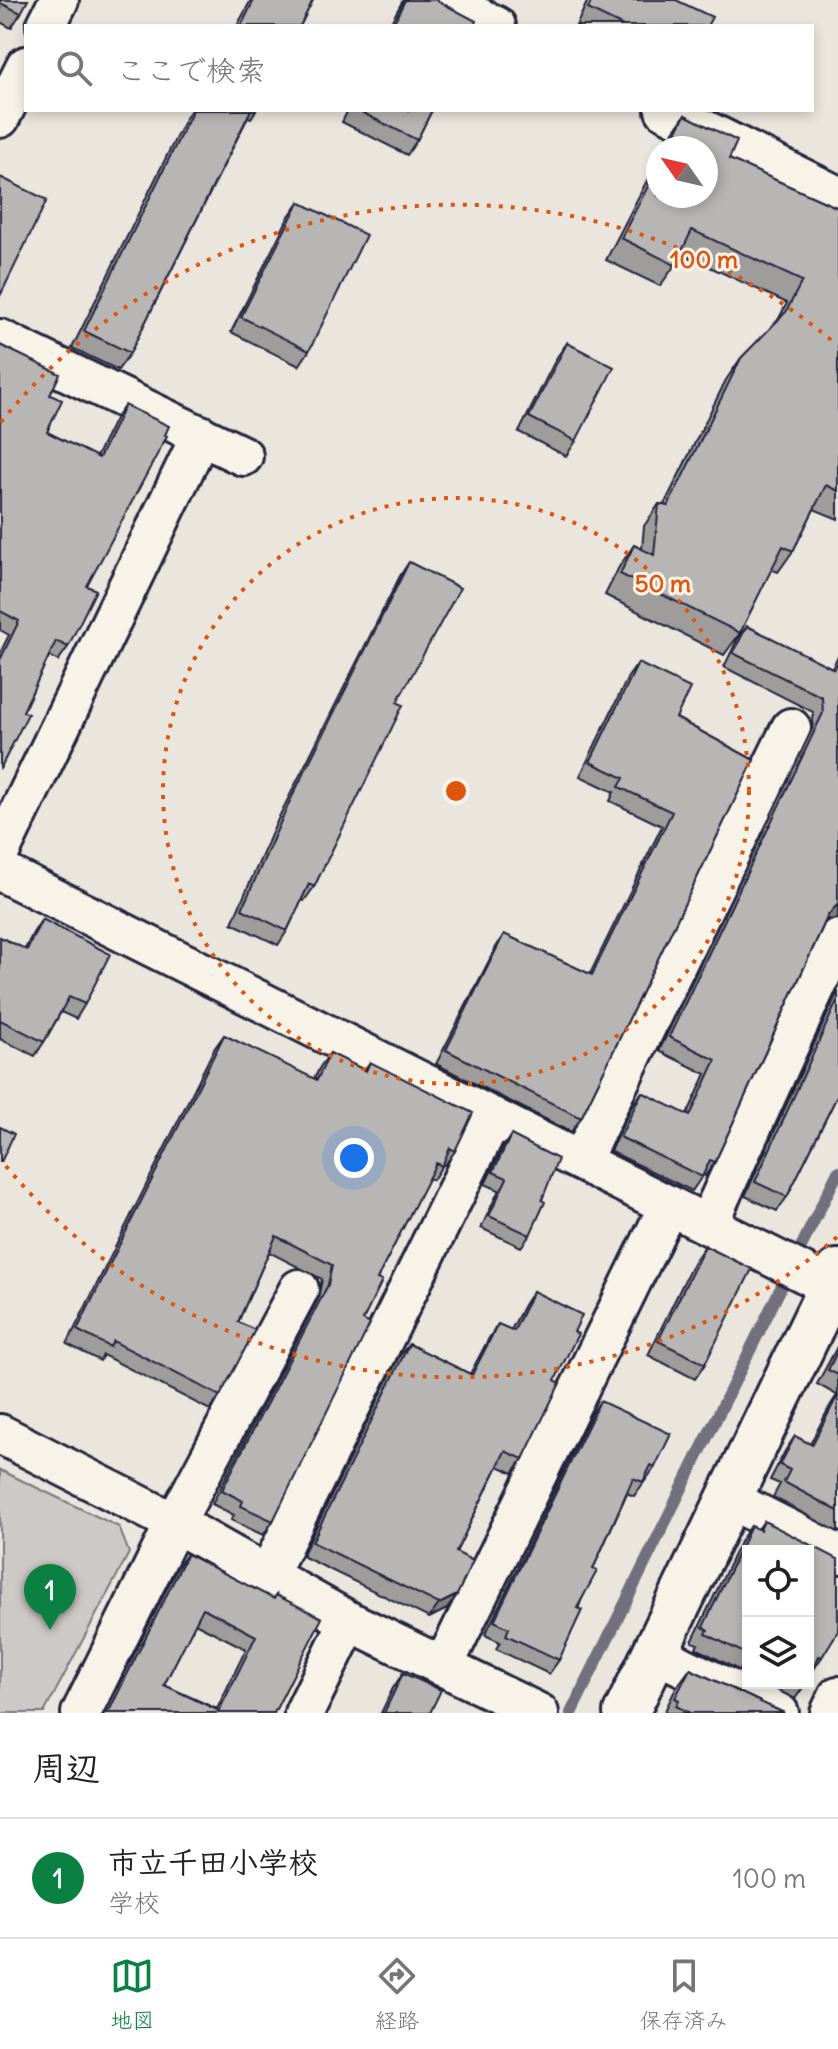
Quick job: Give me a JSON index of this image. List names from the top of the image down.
{
  "north": "top left",
  "page": {
    "search": "ここで検索",
    "pins": "1",
    "heading": "周辺",
    "list": [
      {
        "mark": "1",
        "name": "市立千田小学校",
        "note": "学校",
        "value": "100 m"
      }
    ],
    "nav": ["地図", "経路", "保存済み"]
  },
  "rings": ["100 m", "50 m"]
}
